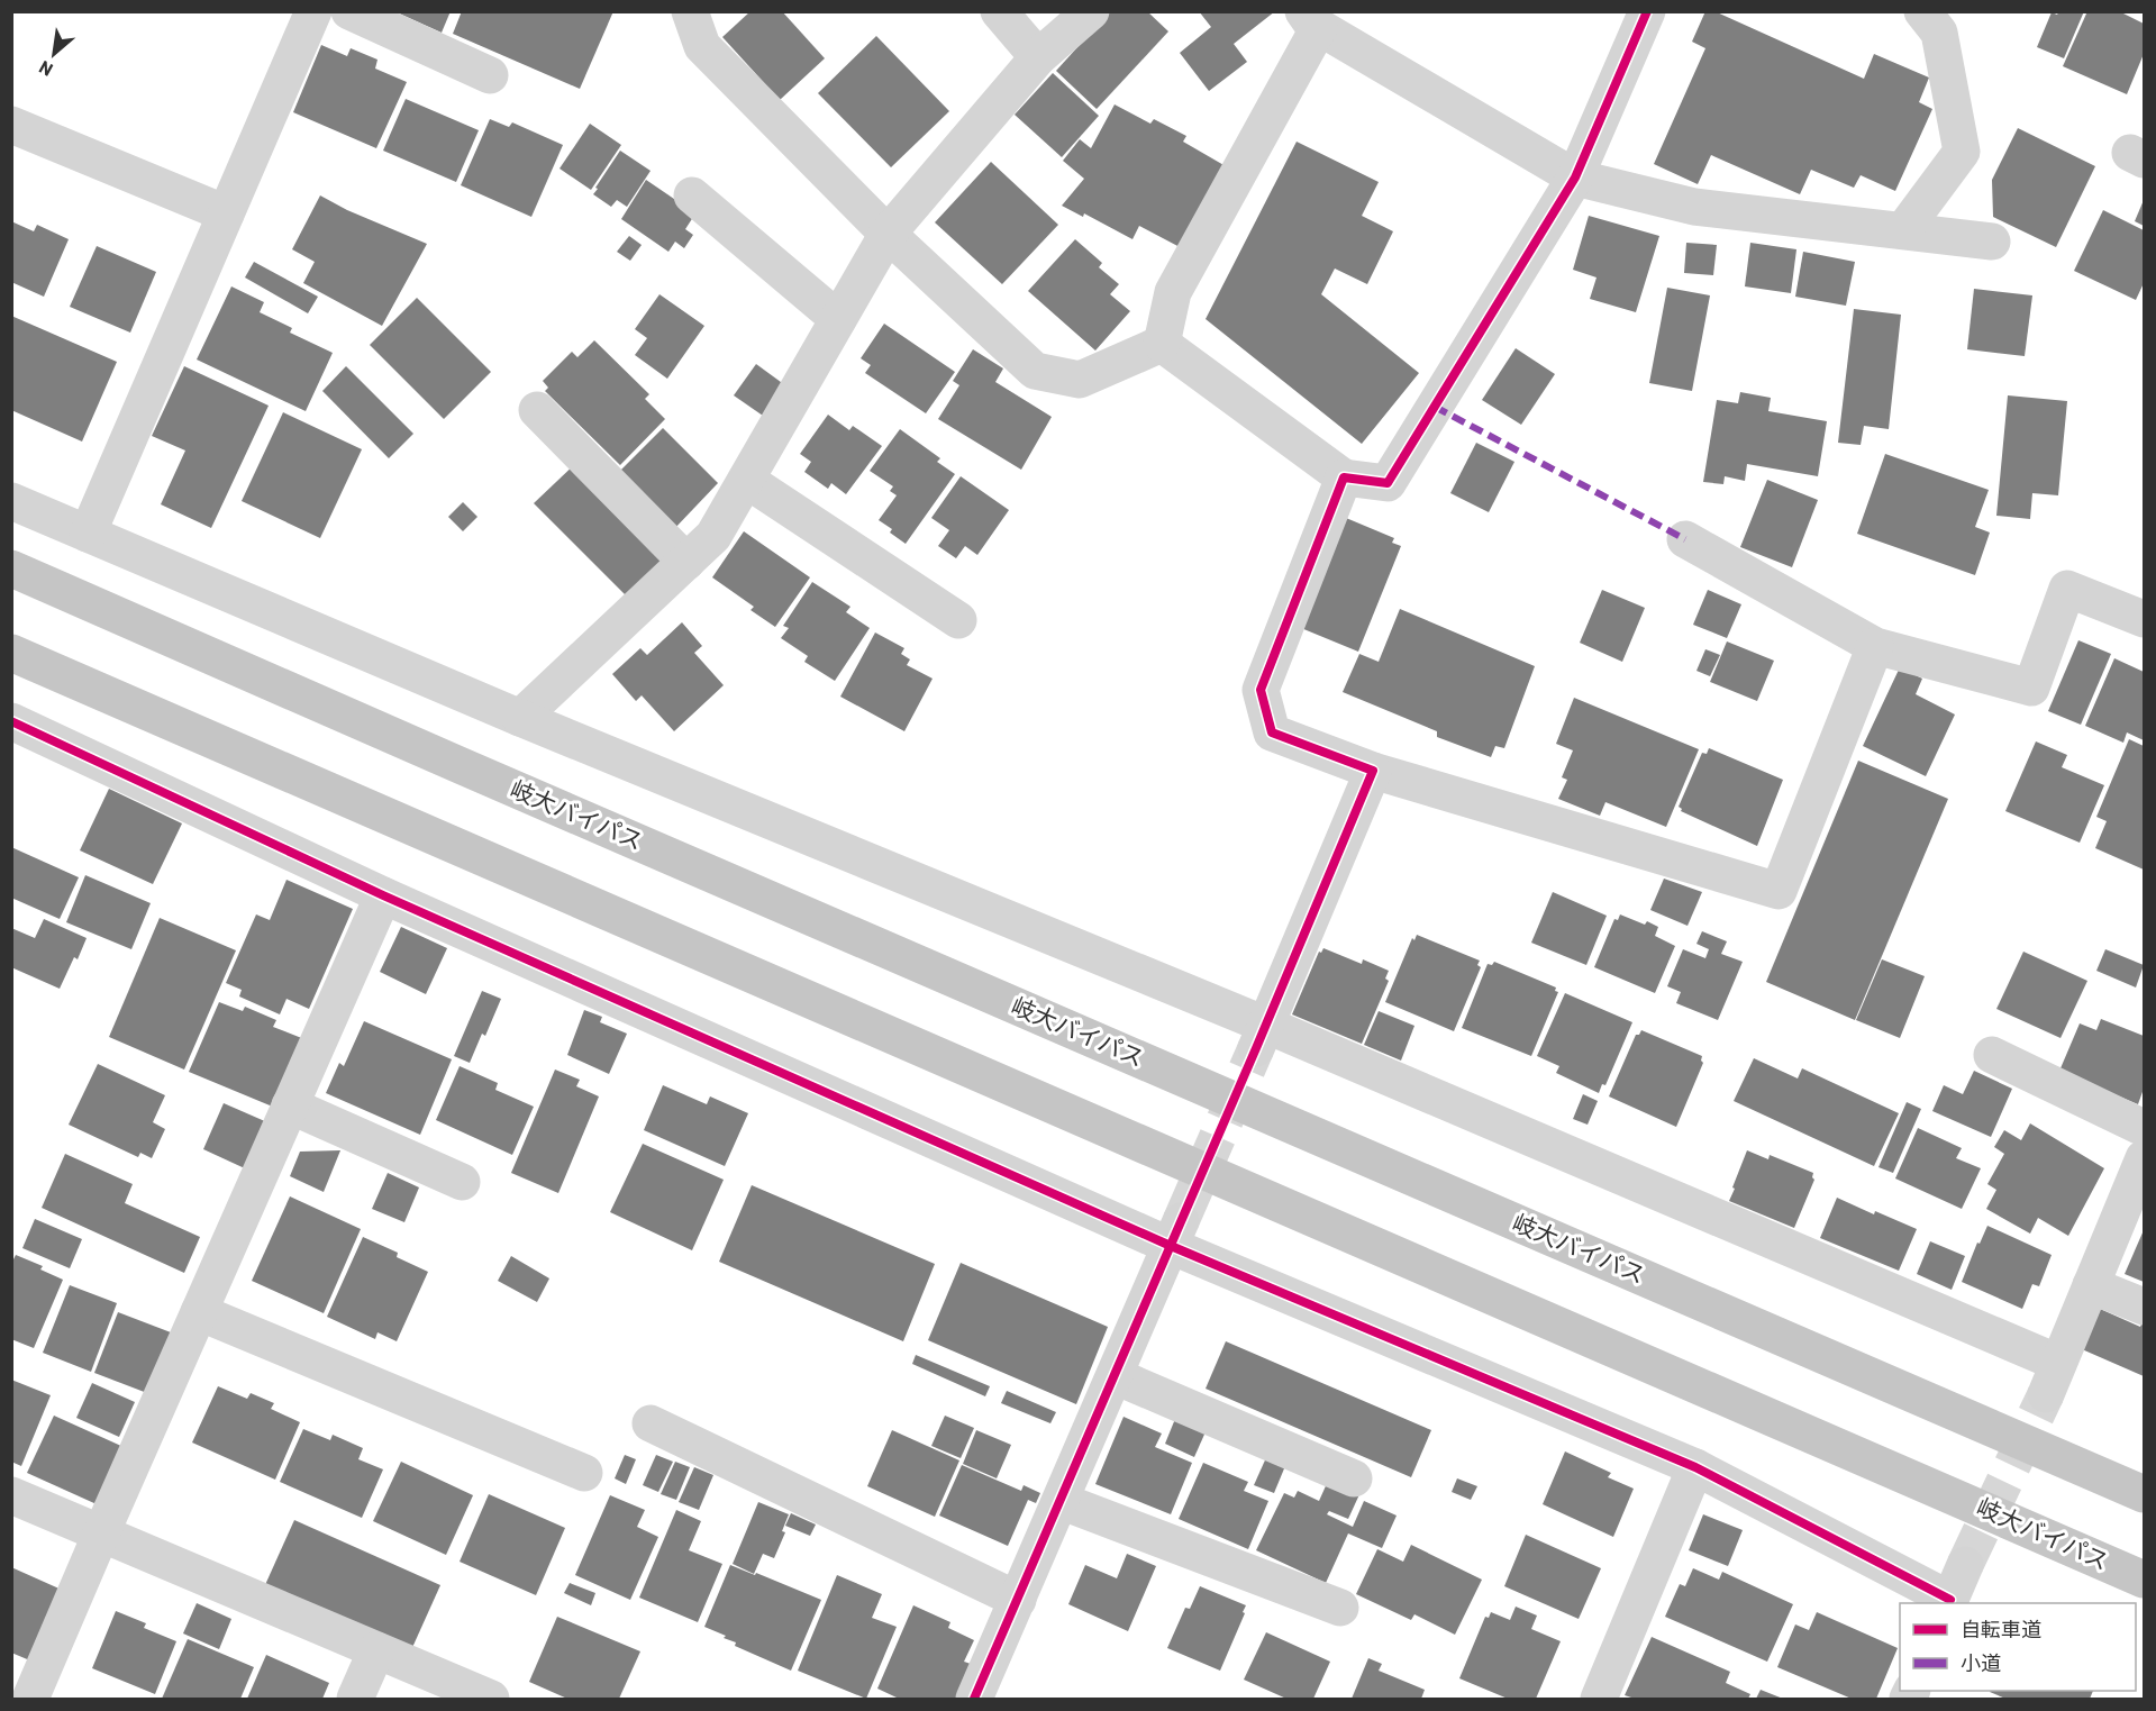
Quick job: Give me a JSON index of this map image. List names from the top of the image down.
{
  "streets": {
    "highway": ["岐大バイパス"]
  },
  "legend": ["自転車道", "小道"],
  "north": "bottom left"
}
